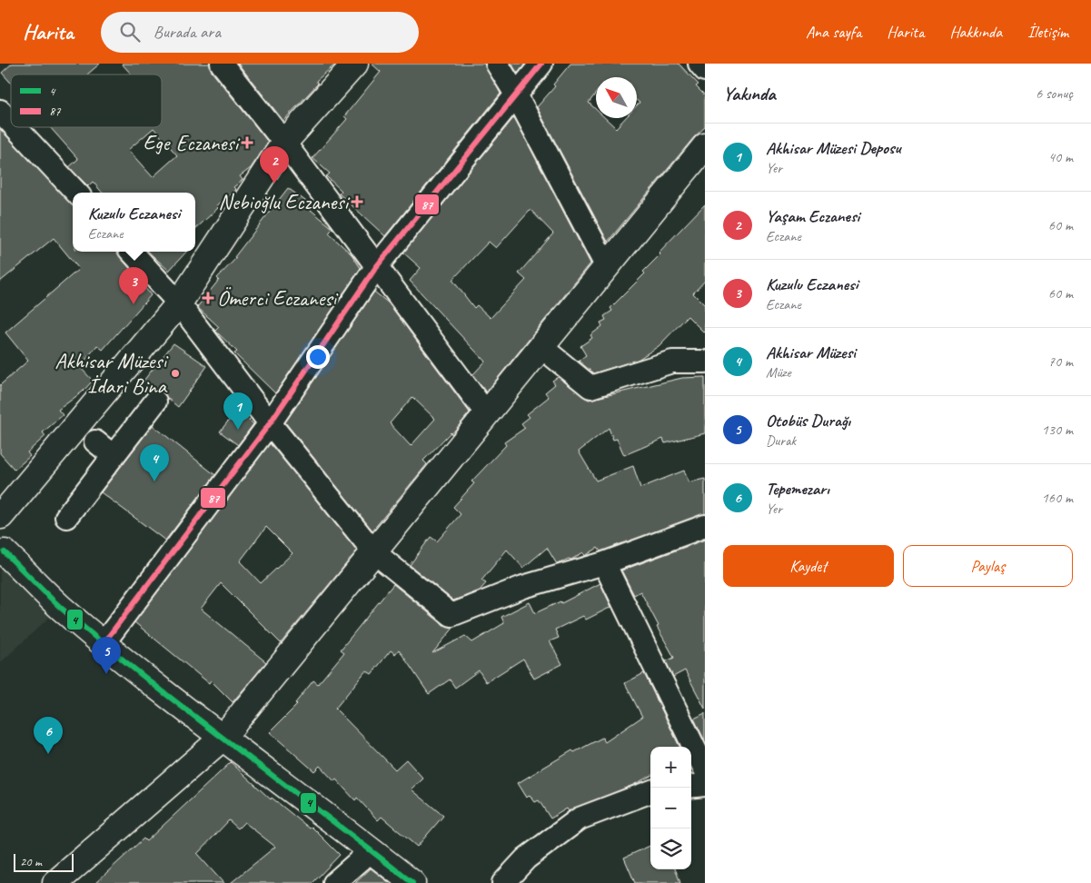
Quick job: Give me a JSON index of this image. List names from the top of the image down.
{
  "places": {
    "health": ["Ege Eczanesi", "Nebioğlu Eczanesi", "Ömerci Eczanesi"],
    "other": ["Akhisar Müzesi İdari Bina"]
  },
  "lines": ["transit line 87", "transit line 4"],
  "legend": ["4", "87"],
  "scale_bar": "20 m",
  "north": "top left",
  "page": {
    "header": "Harita",
    "search": "Burada ara",
    "nav": [
      "Ana sayfa",
      "Harita",
      "Hakkında",
      "İletişim"
    ],
    "heading": ["Yakında", "6 sonuç"],
    "list": [
      {
        "mark": "1",
        "name": "Akhisar Müzesi Deposu",
        "note": "Yer",
        "value": "40 m"
      },
      {
        "mark": "2",
        "name": "Yaşam Eczanesi",
        "note": "Eczane",
        "value": "60 m"
      },
      {
        "mark": "3",
        "name": "Kuzulu Eczanesi",
        "note": "Eczane",
        "value": "60 m"
      },
      {
        "mark": "4",
        "name": "Akhisar Müzesi",
        "note": "Müze",
        "value": "70 m"
      },
      {
        "mark": "5",
        "name": "Otobüs Durağı",
        "note": "Durak",
        "value": "130 m"
      },
      {
        "mark": "6",
        "name": "Tepemezarı",
        "note": "Yer",
        "value": "160 m"
      }
    ],
    "pins": [
      "2",
      "3",
      "1",
      "4",
      "5",
      "6"
    ],
    "popup": ["Kuzulu Eczanesi", "Eczane"],
    "buttons": ["Kaydet", "Paylaş"],
    "map_buttons": ["+", "−"],
    "scale": "20 m"
  }
}
